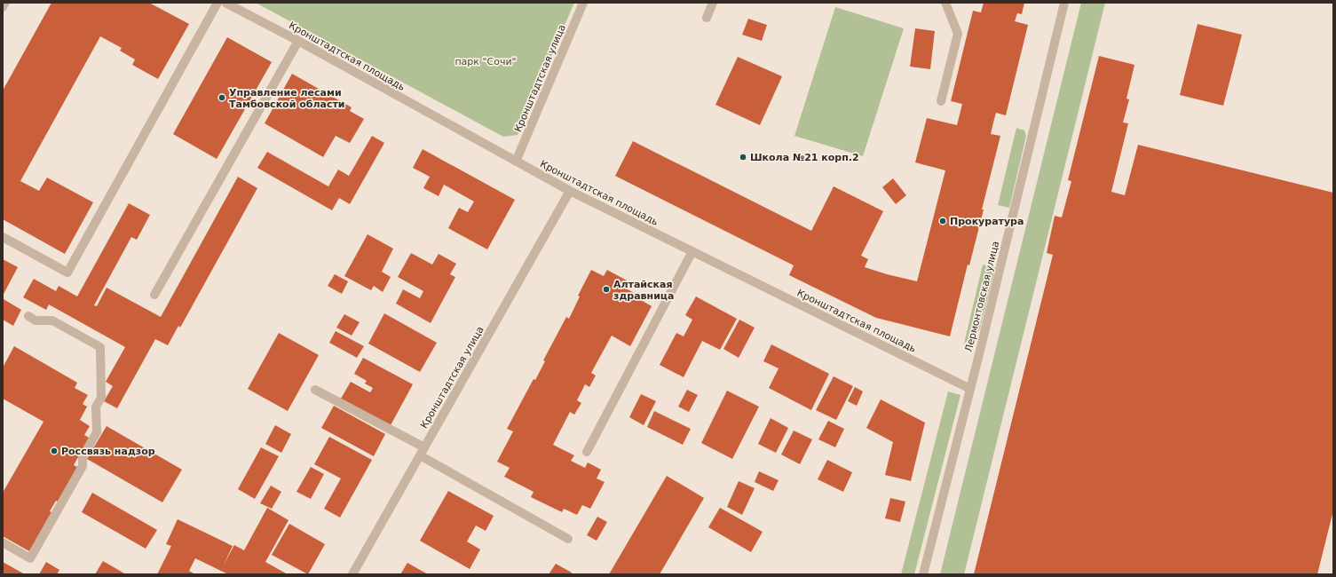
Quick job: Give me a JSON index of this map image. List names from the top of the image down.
{
  "streets": {
    "street": ["Кронштадтская площадь", "Кронштадтская улица", "Лермонтовская улица"]
  },
  "crossings": [
    ["Кронштадтская площадь", "Кронштадтская улица"],
    ["Кронштадтская площадь", "Лермонтовская улица"]
  ],
  "parks": ["парк \"Сочи\""],
  "places": [
    "Управление лесами Тамбовской области",
    "Школа №21 корп.2",
    "Прокуратура",
    "Алтайская здравница",
    "Россвязь надзор"
  ]
}
